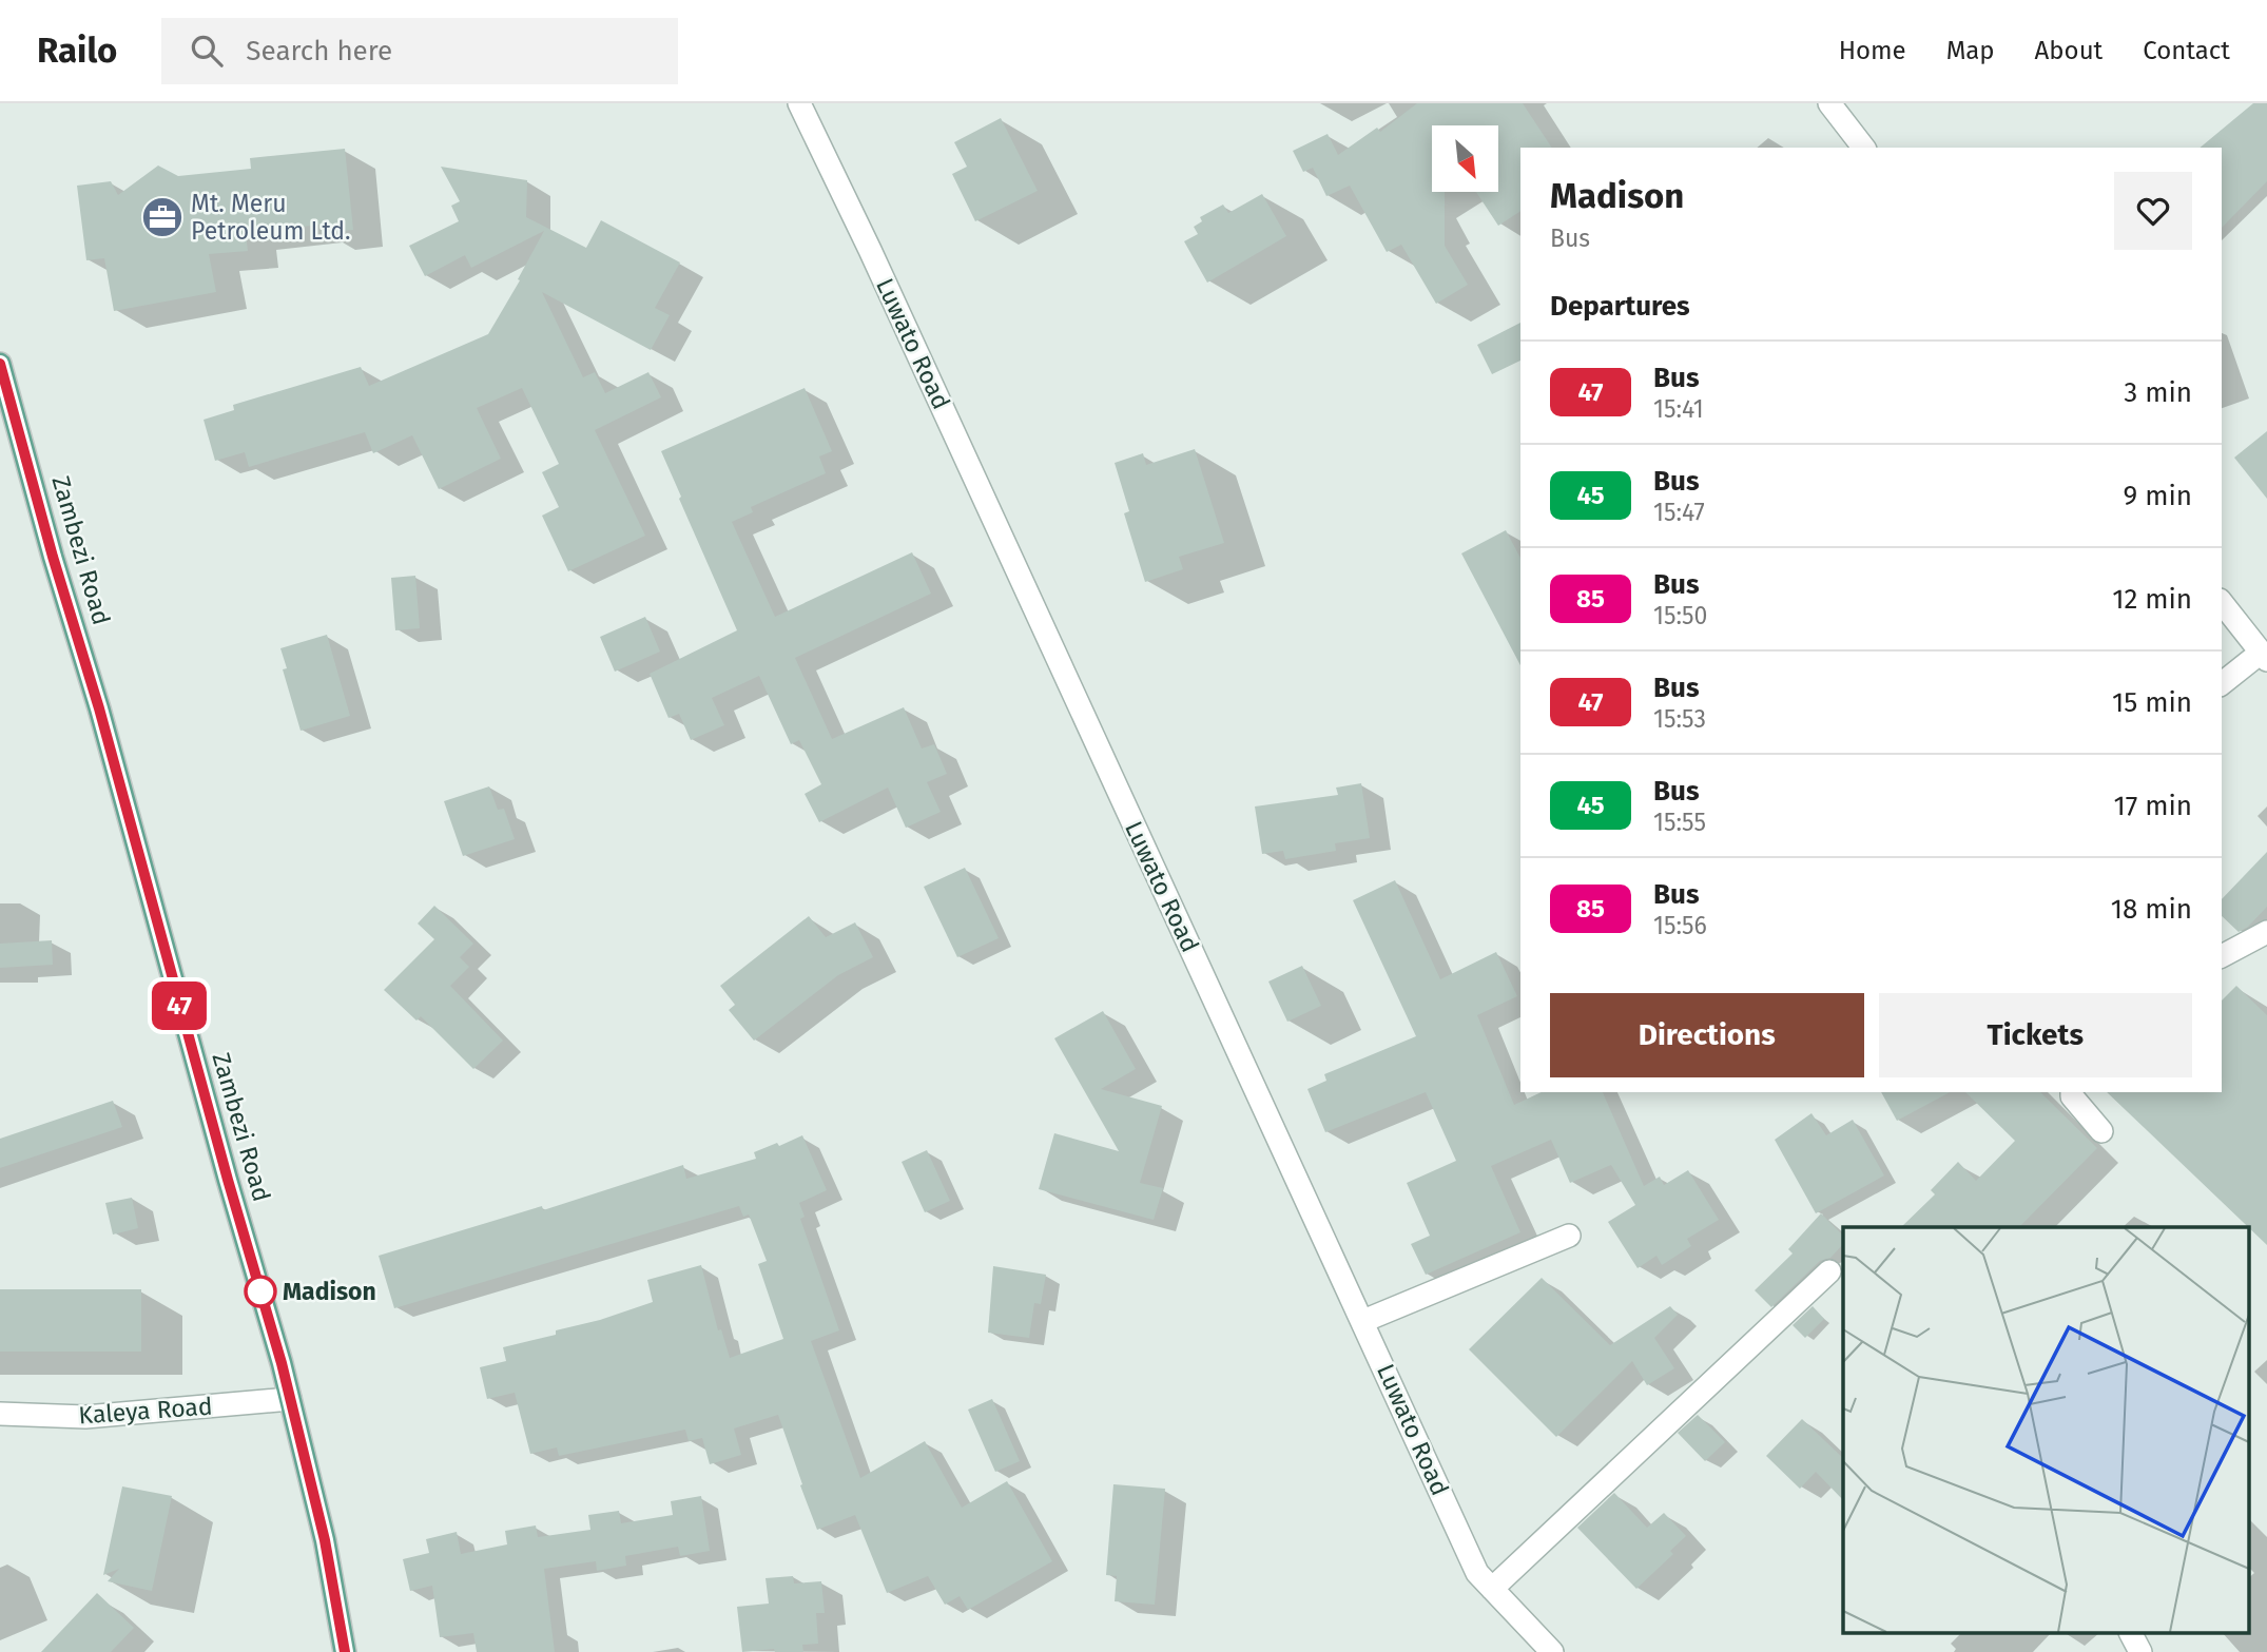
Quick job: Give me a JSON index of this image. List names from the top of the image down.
{
  "streets": {
    "main road": ["Zambezi Road"],
    "street": ["Luwato Road", "Kaleya Road"]
  },
  "crossings": [
    ["Zambezi Road", "Kaleya Road"]
  ],
  "places": {
    "office": ["Mt. Meru Petroleum Ltd."],
    "other": ["Madison"]
  },
  "lines": ["bus line 47"],
  "north": "bottom right",
  "page": {
    "header": "Railo",
    "search": "Search here",
    "nav": [
      "Home",
      "Map",
      "About",
      "Contact"
    ],
    "on_map": "47",
    "heading": [
      ["Madison", "Bus"],
      "Departures"
    ],
    "list": [
      {
        "mark": "47",
        "name": "Bus",
        "note": "15:41",
        "value": "3 min"
      },
      {
        "mark": "45",
        "name": "Bus",
        "note": "15:47",
        "value": "9 min"
      },
      {
        "mark": "85",
        "name": "Bus",
        "note": "15:50",
        "value": "12 min"
      },
      {
        "mark": "47",
        "name": "Bus",
        "note": "15:53",
        "value": "15 min"
      },
      {
        "mark": "45",
        "name": "Bus",
        "note": "15:55",
        "value": "17 min"
      },
      {
        "mark": "85",
        "name": "Bus",
        "note": "15:56",
        "value": "18 min"
      }
    ],
    "buttons": ["Directions", "Tickets"]
  }
}
